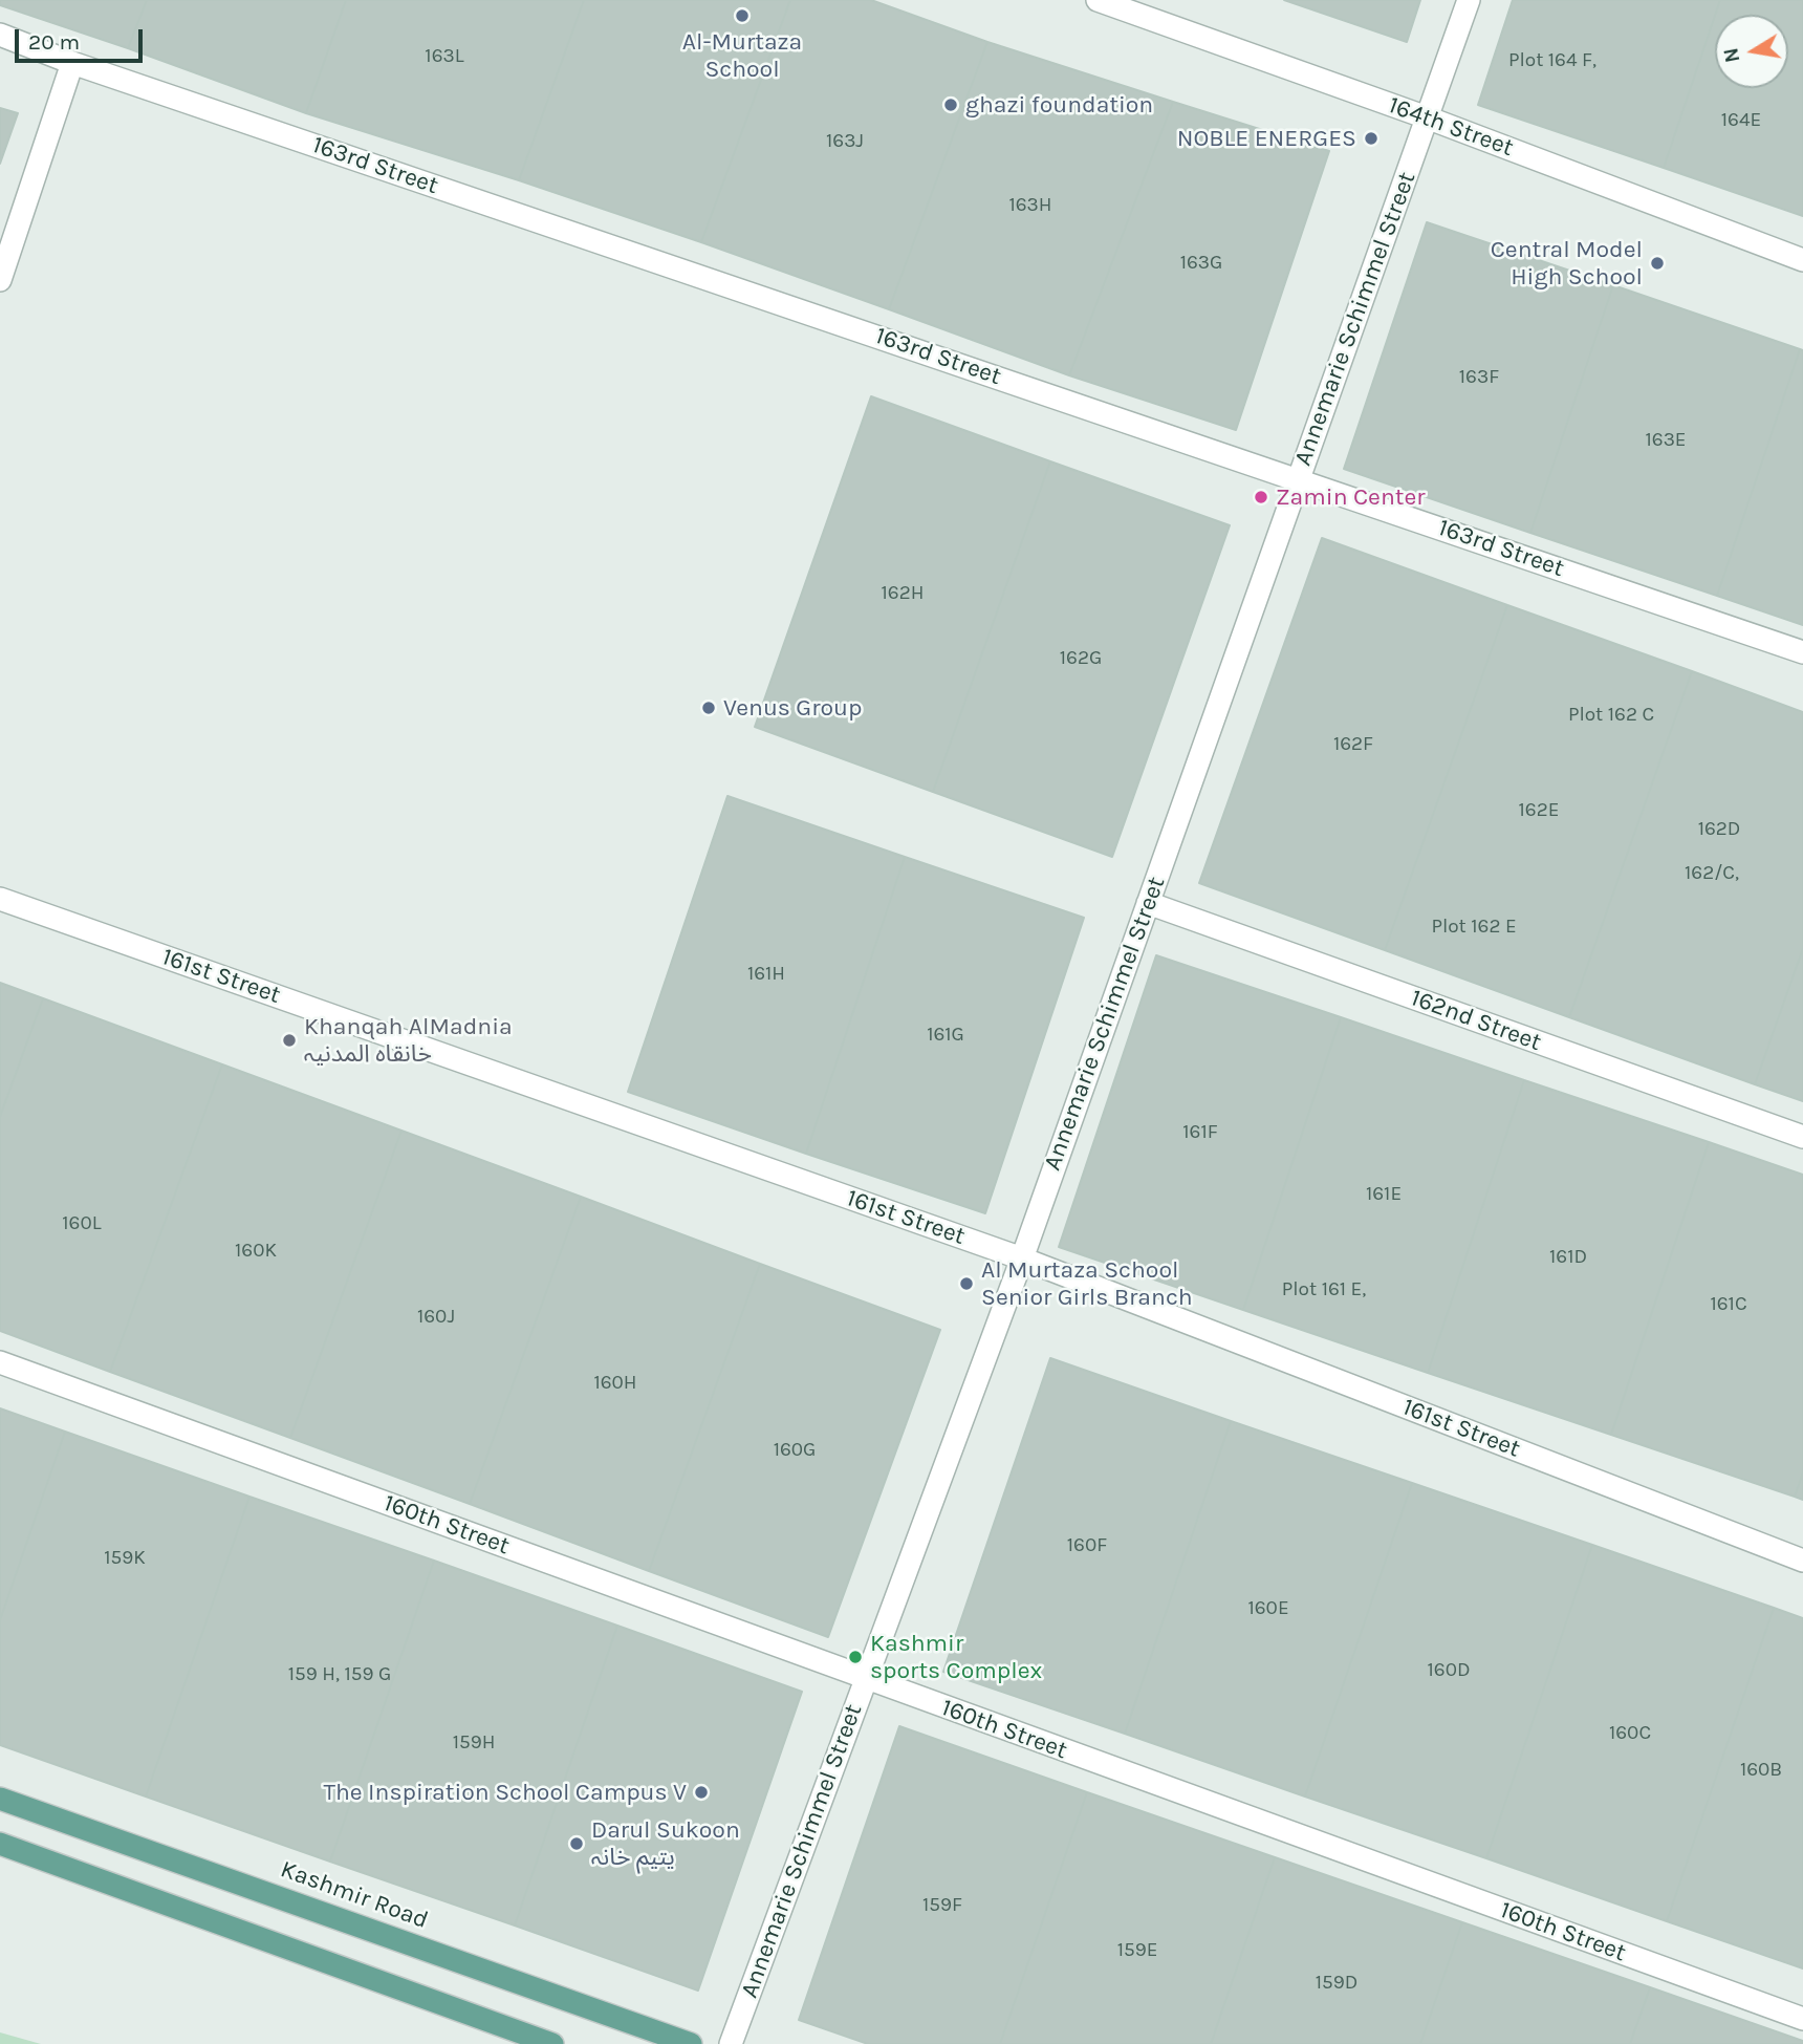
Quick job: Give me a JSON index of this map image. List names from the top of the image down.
{
  "streets": {
    "main road": ["Kashmir Road"],
    "street": [
      "164th Street",
      "163rd Street",
      "Annemarie Schimmel Street",
      "161st Street",
      "162nd Street",
      "160th Street"
    ]
  },
  "crossings": [
    ["164th Street", "Annemarie Schimmel Street"],
    ["163rd Street", "Annemarie Schimmel Street"],
    ["Annemarie Schimmel Street", "161st Street"],
    ["Annemarie Schimmel Street", "162nd Street"],
    ["Annemarie Schimmel Street", "160th Street"]
  ],
  "places": [
    "Al-Murtaza School",
    "ghazi foundation",
    "NOBLE ENERGES",
    "Central Model High School",
    "Zamin Center",
    "Venus Group",
    "Khanqah AlMadnia خانقاہ المدنیہ",
    "Al Murtaza School Senior Girls Branch",
    "Kashmir sports Complex",
    "The Inspiration School Campus V",
    "Darul Sukoon یتیم خانہ"
  ],
  "house_numbers": [
    "163L",
    "Plot 164 F,",
    "164E",
    "163J",
    "163H",
    "163G",
    "163F",
    "163E",
    "162H",
    "162G",
    "Plot 162 C",
    "162F",
    "162E",
    "162D",
    "162/C,",
    "Plot 162 E",
    "161H",
    "161G",
    "161F",
    "161E",
    "160L",
    "160K",
    "161D",
    "Plot 161 E,",
    "161C",
    "160J",
    "160H",
    "160G",
    "160F",
    "159K",
    "160E",
    "160D",
    "159 H, 159 G",
    "160C",
    "159H",
    "160B",
    "159F",
    "159E",
    "159D"
  ],
  "scale_bar": "20 m",
  "north": "left"
}
